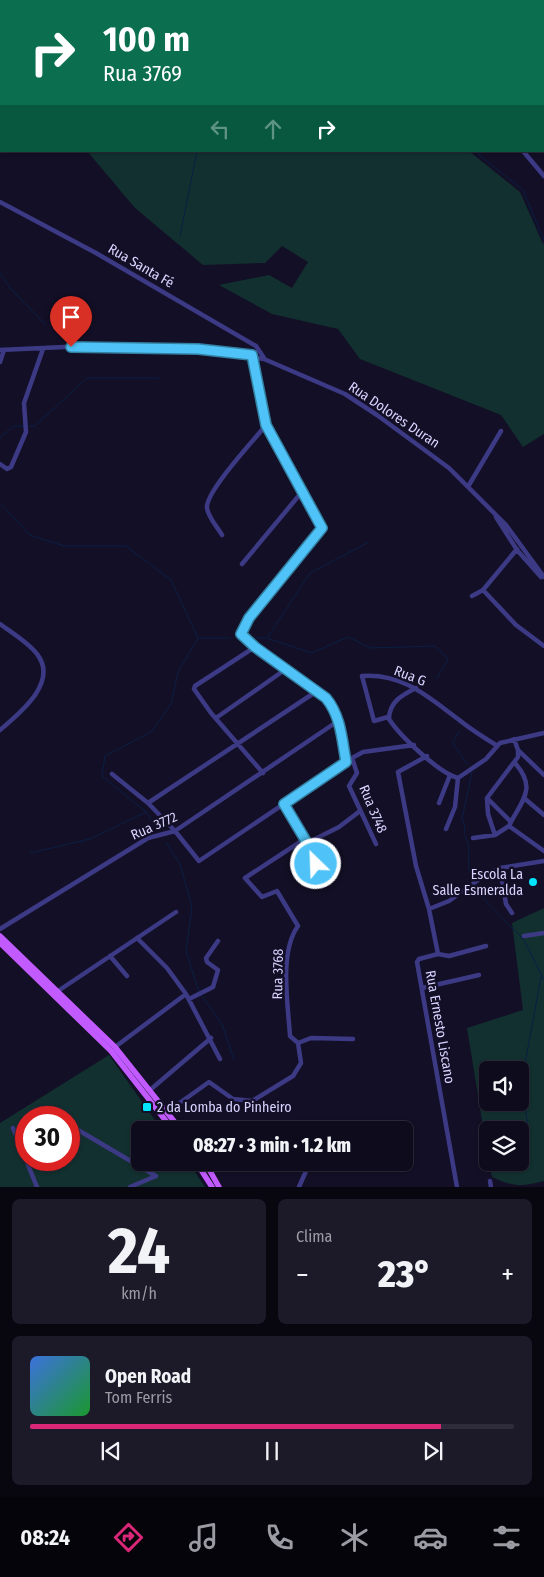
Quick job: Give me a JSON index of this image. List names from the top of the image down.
{
  "streets": {
    "street": [
      "Rua Santa Fé",
      "Rua Dolores Duran",
      "Rua G",
      "Rua 3748",
      "Rua 3772",
      "Rua 3768",
      "Rua Ernesto Liscano"
    ]
  },
  "crossings": [
    ["Rua Santa Fé", "Rua Dolores Duran"]
  ],
  "places": {
    "other": ["Escola La Salle Esmeralda"],
    "transit": ["2 da Lomba do Pinheiro"]
  },
  "page": {
    "turn": ["100 m", "Rua 3769"],
    "limit": "30",
    "trip": "08:27 · 3 min · 1.2 km",
    "tile": [
      ["24", "km/h"],
      "Clima"
    ],
    "heat": ["−", "23°", "+"],
    "song": ["Open Road", "Tom Ferris"],
    "tabs": "08:24"
  }
}
